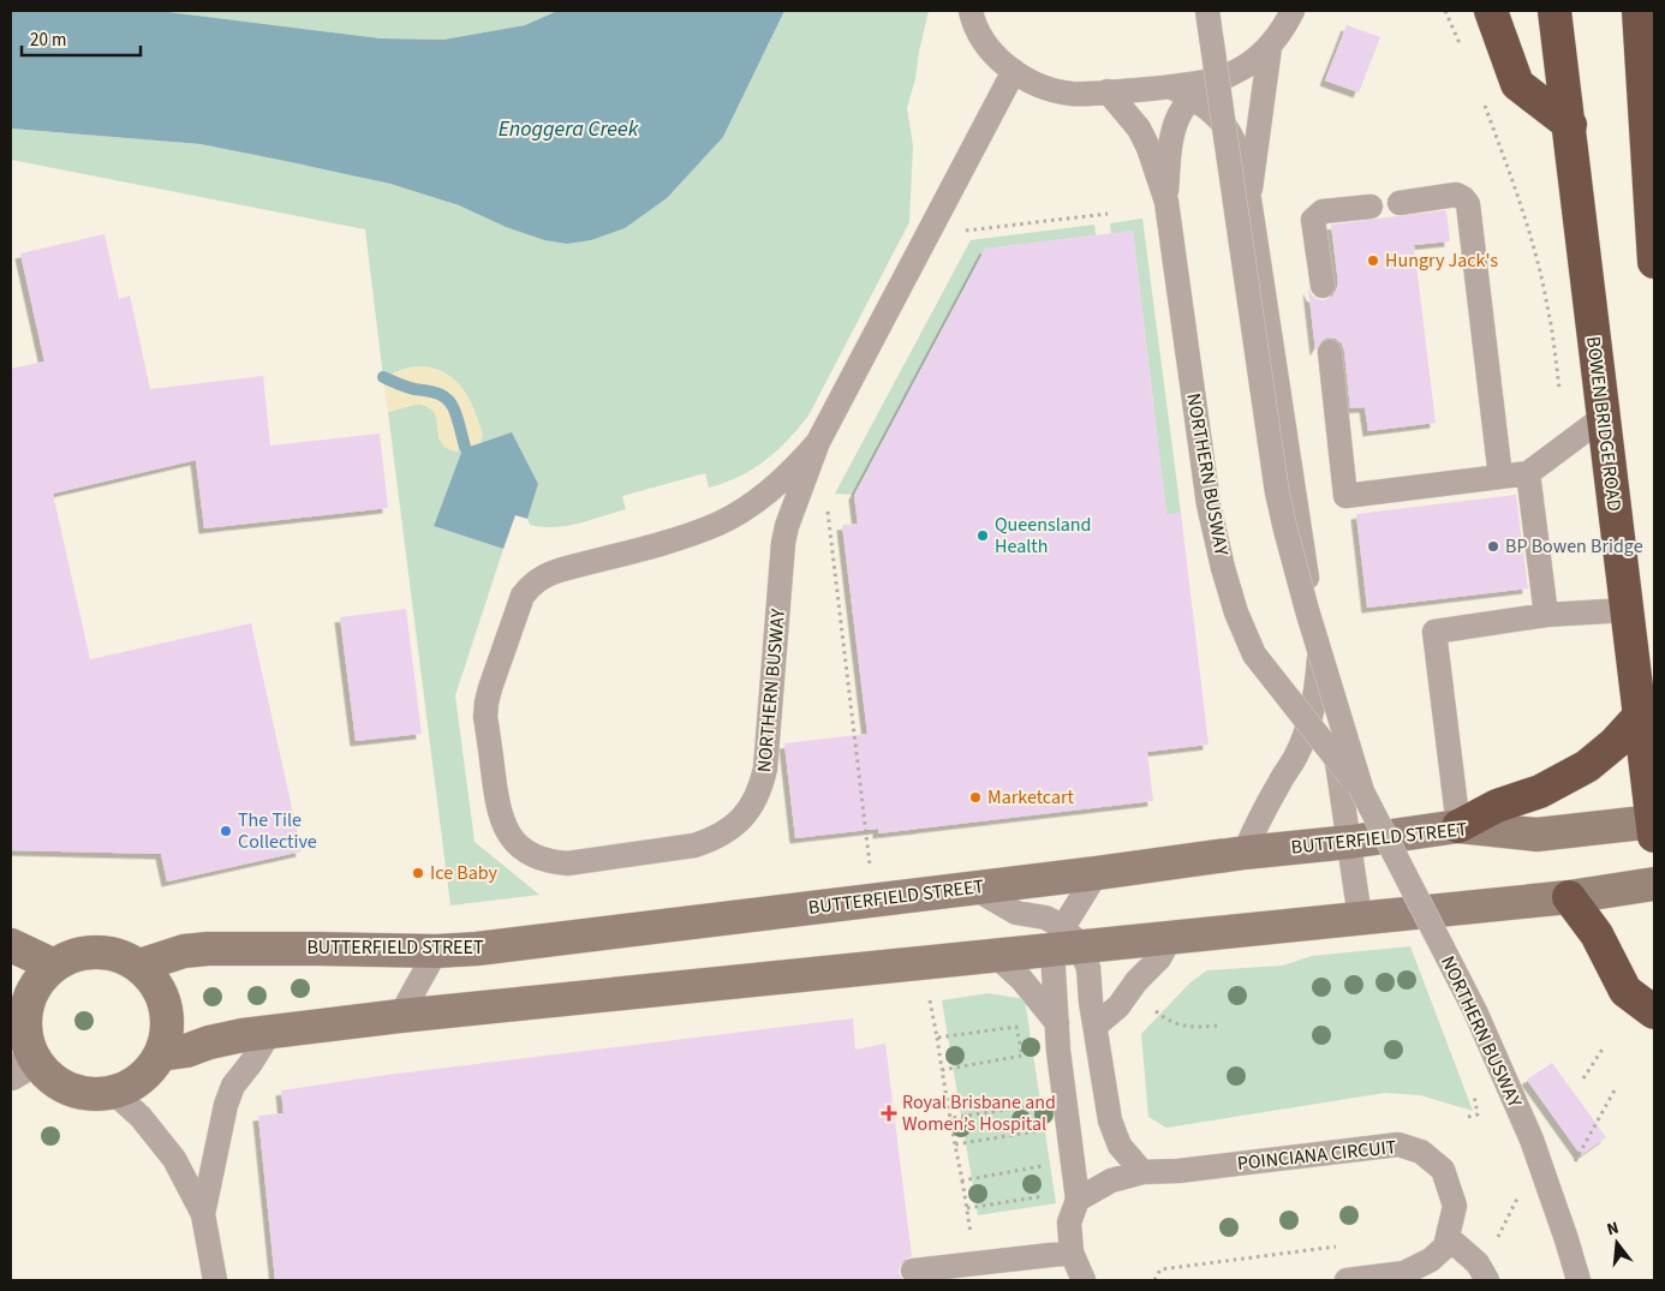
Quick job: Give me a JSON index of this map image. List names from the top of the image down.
{
  "streets": {
    "highway": ["BOWEN BRIDGE ROAD"],
    "street": ["BUTTERFIELD STREET"],
    "lane": ["NORTHERN BUSWAY", "POINCIANA CIRCUIT"]
  },
  "crossings": [
    ["BOWEN BRIDGE ROAD", "BUTTERFIELD STREET"],
    ["NORTHERN BUSWAY", "BUTTERFIELD STREET"]
  ],
  "water": ["Enoggera Creek"],
  "places": {
    "other": [
      "Hungry Jack's",
      "Queensland Health",
      "BP Bowen Bridge",
      "Marketcart",
      "The Tile Collective",
      "Ice Baby"
    ],
    "health": ["Royal Brisbane and Women’s Hospital"]
  },
  "scale_bar": "20 m",
  "north": "top"
}
